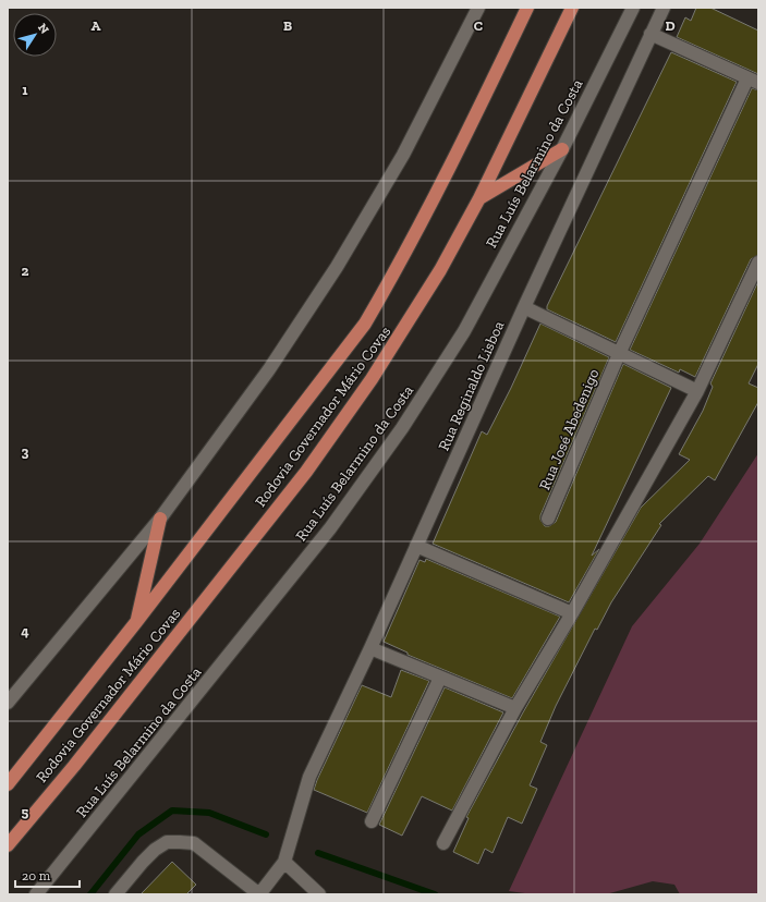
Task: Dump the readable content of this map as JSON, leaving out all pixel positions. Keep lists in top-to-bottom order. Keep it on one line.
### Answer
{"streets":{"highway":["Rodovia Governador Mário Covas"],"street":["Rua Luís Belarmino da Costa","Rua Reginaldo Lisboa","Rua José Abedenigo"]},"scale_bar":"20 m","north":"top right","grid":{"columns":["A","B","C","D"],"rows":["1","2","3","4","5"]}}
